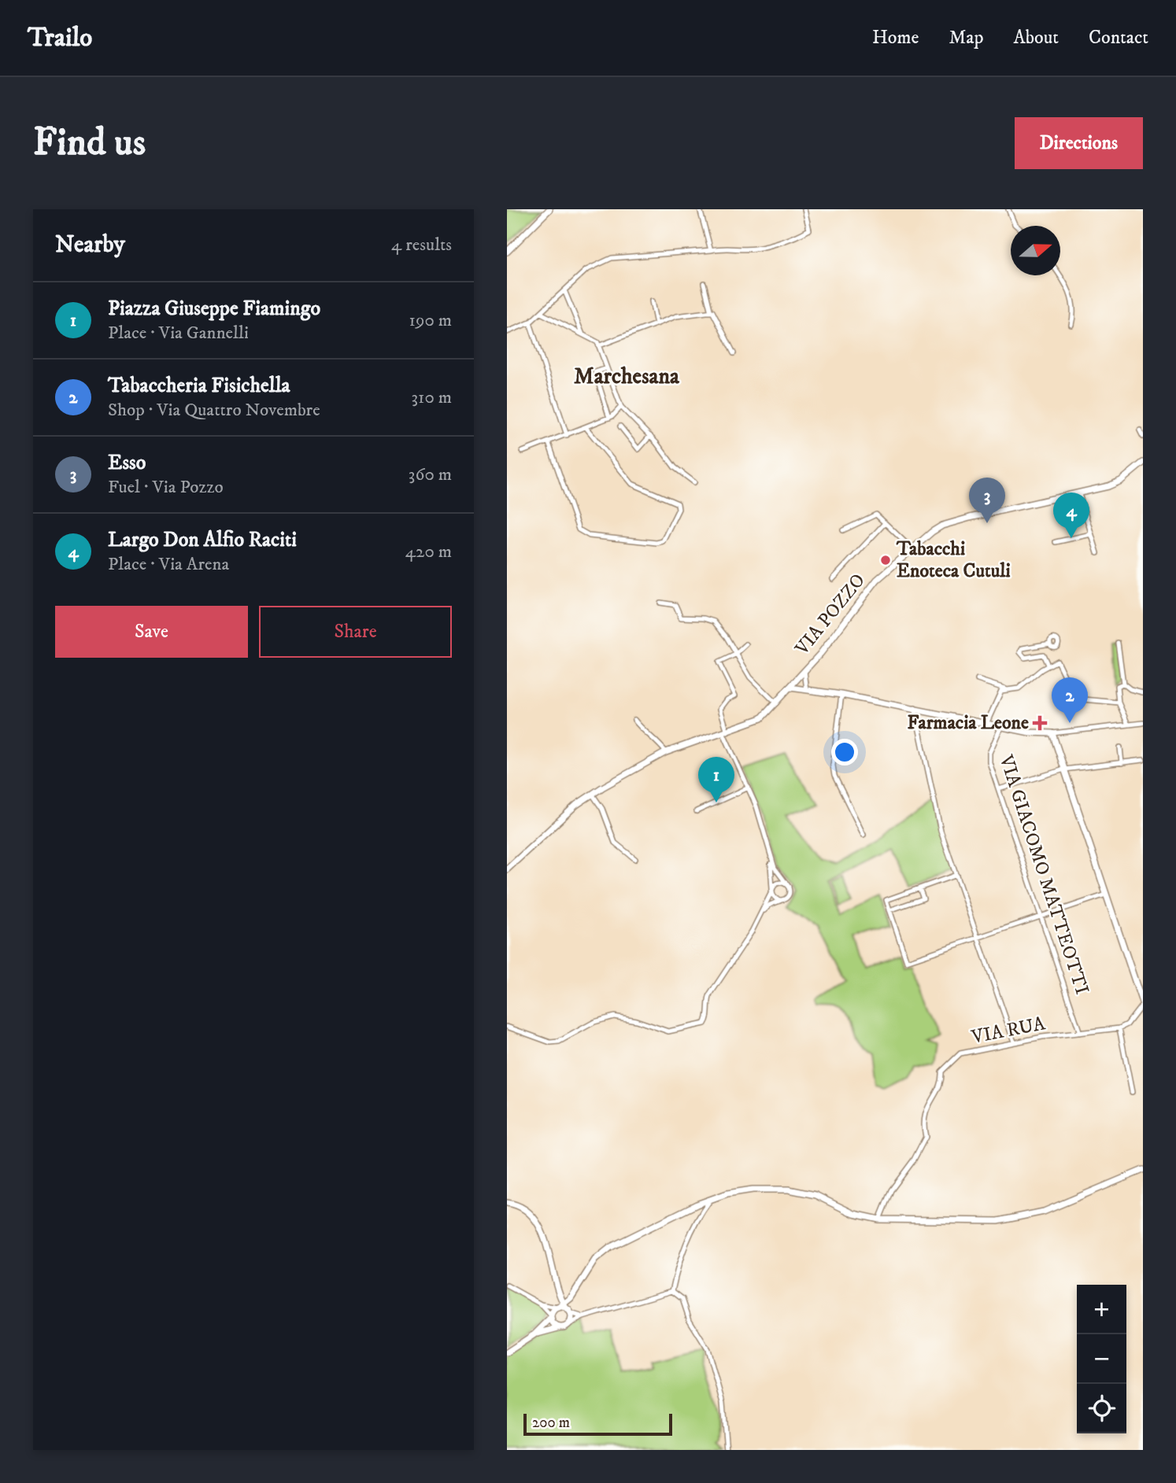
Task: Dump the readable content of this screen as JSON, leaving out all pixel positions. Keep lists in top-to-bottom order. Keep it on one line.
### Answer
{"streets":{"street":["VIA POZZO","VIA GIACOMO MATTEOTTI","VIA RUA"]},"crossings":[["VIA GIACOMO MATTEOTTI","VIA RUA"]],"districts":["Marchesana"],"places":{"other":["Tabacchi Enoteca Cutuli"],"health":["Farmacia Leone"]},"scale_bar":"200 m","north":"right","page":{"header":"Trailo","nav":["Home","Map","About","Contact"],"buttons":["Directions",["Save","Share"]],"title":"Find us","heading":["Nearby","4 results"],"list":[{"mark":"1","name":"Piazza Giuseppe Fiamingo","note":"Place · Via Gannelli","value":"190 m"},{"mark":"2","name":"Tabaccheria Fisichella","note":"Shop · Via Quattro Novembre","value":"310 m"},{"mark":"3","name":"Esso","note":"Fuel · Via Pozzo","value":"360 m"},{"mark":"4","name":"Largo Don Alfio Raciti","note":"Place · Via Arena","value":"420 m"}],"pins":["3","4","2","1"],"map_buttons":["+","−"],"scale":"200 m"}}
